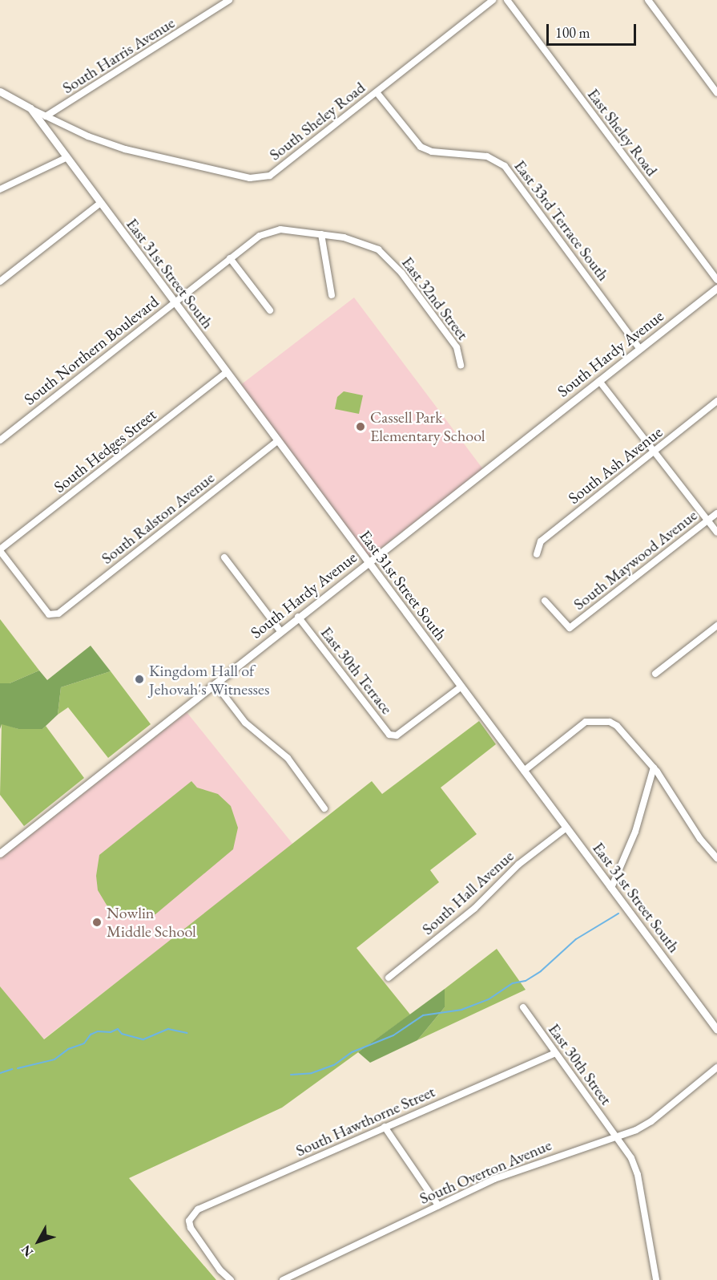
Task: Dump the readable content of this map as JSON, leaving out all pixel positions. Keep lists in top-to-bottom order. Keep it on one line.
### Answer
{"streets":{"street":["South Harris Avenue","South Sheley Road","East Sheley Road","East 33rd Terrace South","East 31st Street South","East 32nd Street","South Northern Boulevard","South Hardy Avenue","South Hedges Street","South Ash Avenue","South Ralston Avenue","South Maywood Avenue","East 30th Terrace","South Hall Avenue","East 30th Street","South Hawthorne Street","South Overton Avenue"]},"crossings":[["South Harris Avenue","South Sheley Road"],["South Sheley Road","East 33rd Terrace South"],["South Sheley Road","East 31st Street South"],["East 33rd Terrace South","South Hardy Avenue"],["East 31st Street South","South Northern Boulevard"],["East 31st Street South","South Hardy Avenue"],["East 31st Street South","South Hedges Street"],["East 31st Street South","South Ralston Avenue"],["East 31st Street South","East 30th Terrace"],["East 31st Street South","South Hall Avenue"],["East 32nd Street","South Northern Boulevard"],["South Hardy Avenue","East 30th Terrace"],["South Hedges Street","South Ralston Avenue"],["East 30th Street","South Hawthorne Street"],["East 30th Street","South Overton Avenue"]],"places":["Cassell Park Elementary School","Kingdom Hall of Jehovah's Witnesses","Nowlin Middle School"],"scale_bar":"100 m","north":"bottom left"}
